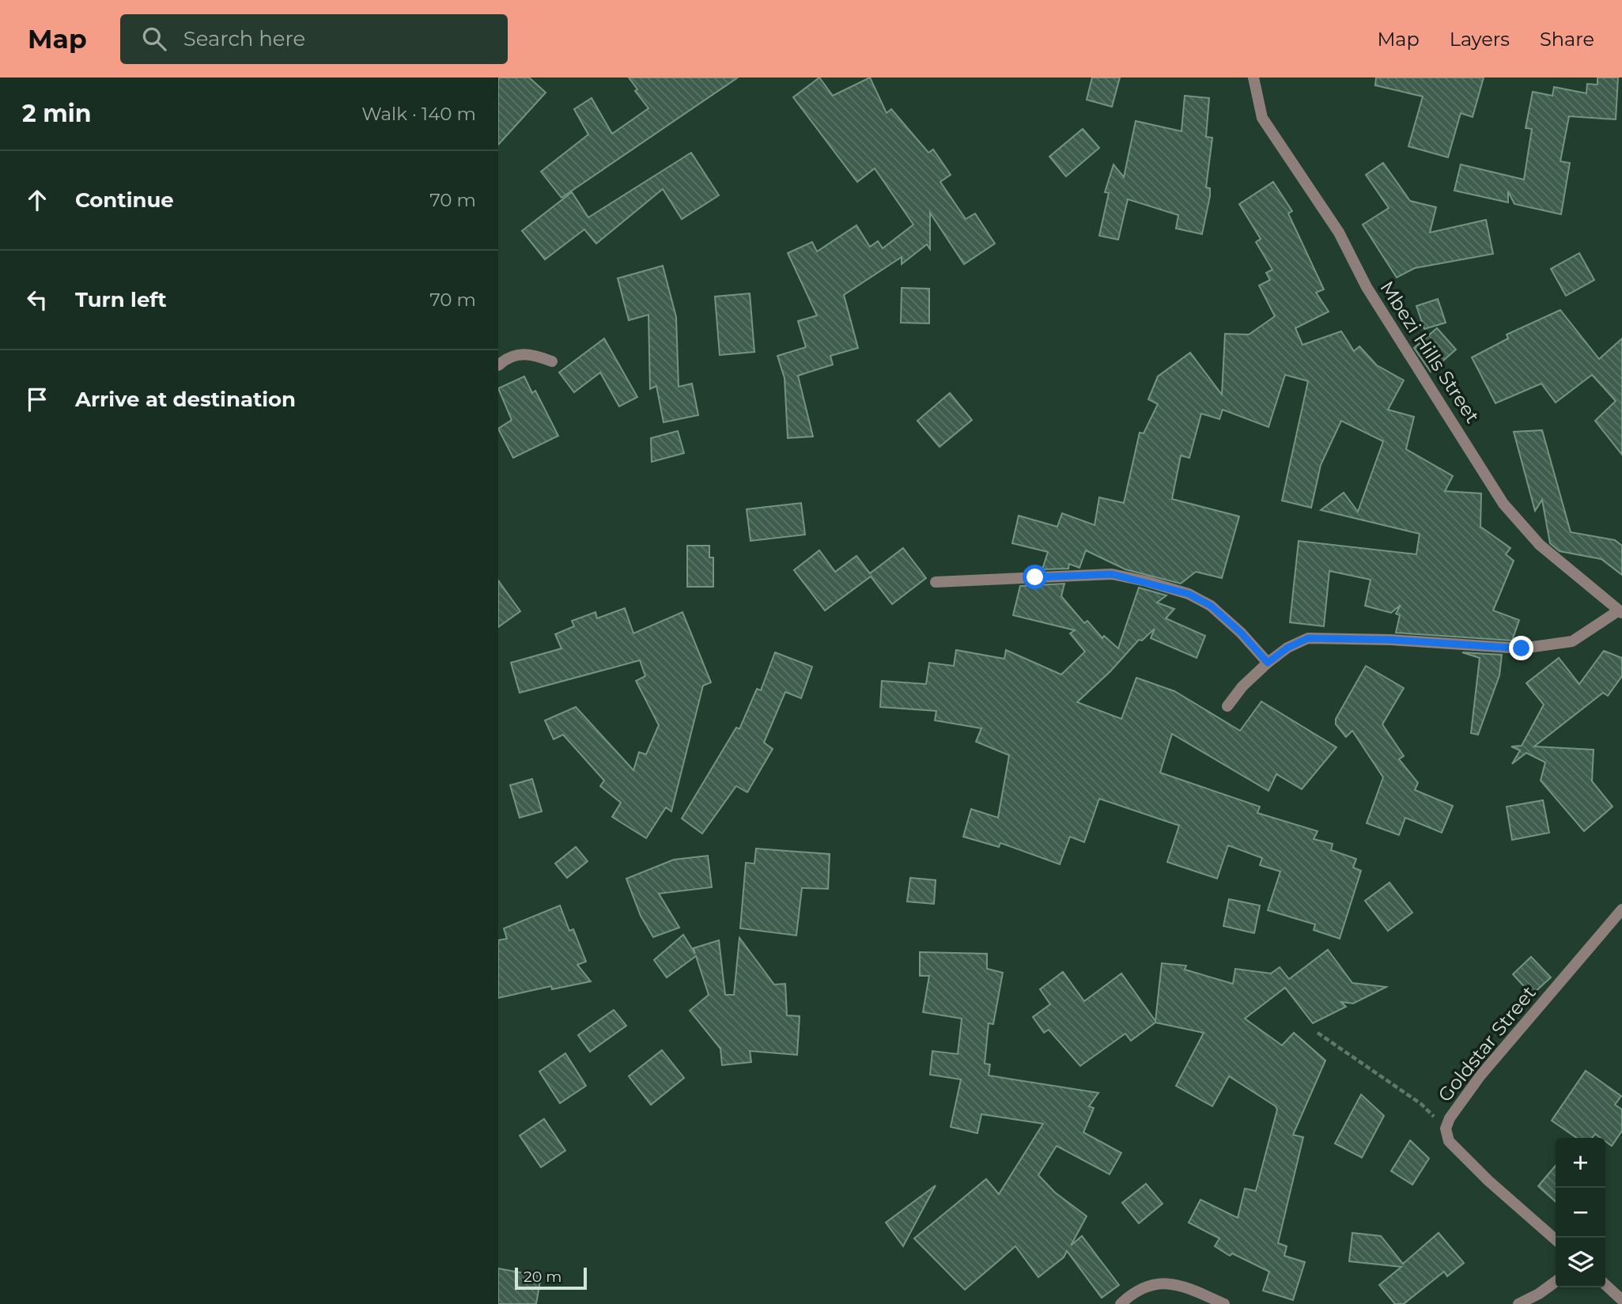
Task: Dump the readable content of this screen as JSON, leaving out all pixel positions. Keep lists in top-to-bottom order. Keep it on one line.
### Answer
{"streets":{"street":["Mbezi Hills Street","Goldstar Street"]},"scale_bar":"20 m","page":{"header":"Map","search":"Search here","nav":["Map","Layers","Share"],"heading":["2 min","Walk · 140 m"],"list":[["Continue","70 m"],["Turn left","70 m"],"Arrive at destination"],"map_buttons":["+","−"],"scale":"20 m"}}
